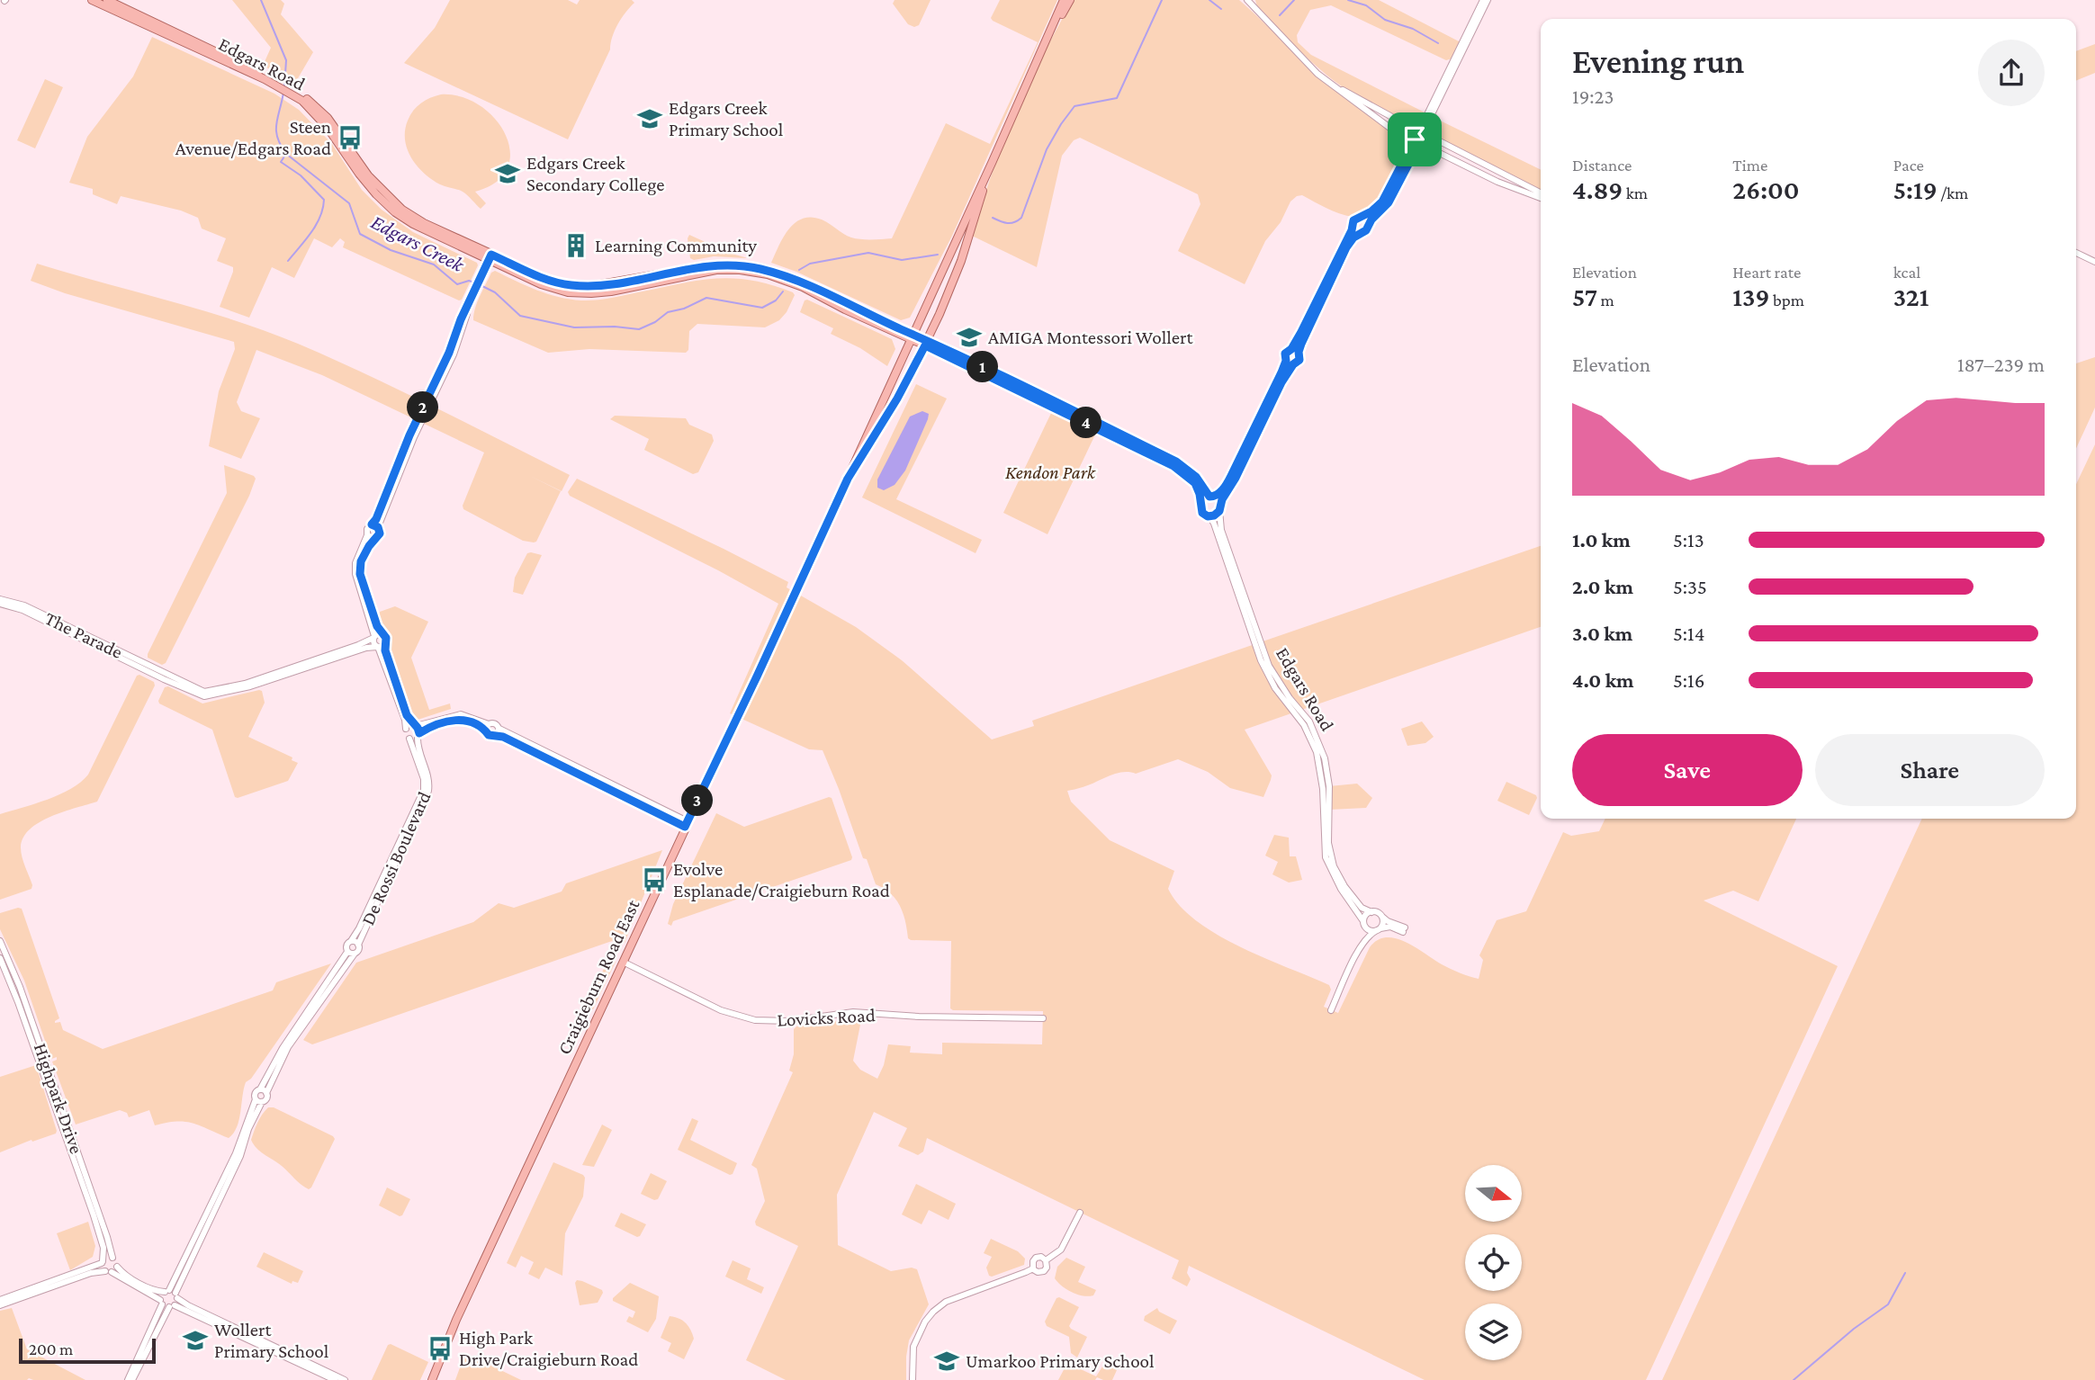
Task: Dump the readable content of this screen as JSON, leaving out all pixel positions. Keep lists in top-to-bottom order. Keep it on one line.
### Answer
{"streets":{"main road":["Edgars Road","Craigieburn Road East"],"street":["The Parade","De Rossi Boulevard","Lovicks Road","Highpark Drive"]},"crossings":[["Edgars Road","Craigieburn Road East"],["Craigieburn Road East","Lovicks Road"]],"water":["Edgars Creek"],"parks":["Kendon Park"],"places":{"school or university":["Edgars Creek Primary School","Edgars Creek Secondary College","AMIGA Montessori Wollert","Wollert Primary School","Umarkoo Primary School"],"bus stop":["Steen Avenue/Edgars Road","Evolve Esplanade/Craigieburn Road","High Park Drive/Craigieburn Road"],"building":["Learning Community"]},"scale_bar":"200 m","north":"right","page":{"heading":["Evening run","19:23"],"stats":[["Distance","4.89 km"],["Time","26:00"],["Pace","5:19 /km"],["Elevation","57 m"],["Heart rate","139 bpm"],["kcal","321"]],"chart":["Elevation","187–239 m"],"pins":["1","2","4","3"],"list":[{"name":"1.0 km","note":"5:13"},{"name":"2.0 km","note":"5:35"},{"name":"3.0 km","note":"5:14"},{"name":"4.0 km","note":"5:16"}],"buttons":["Save","Share"],"scale":"200 m"}}
